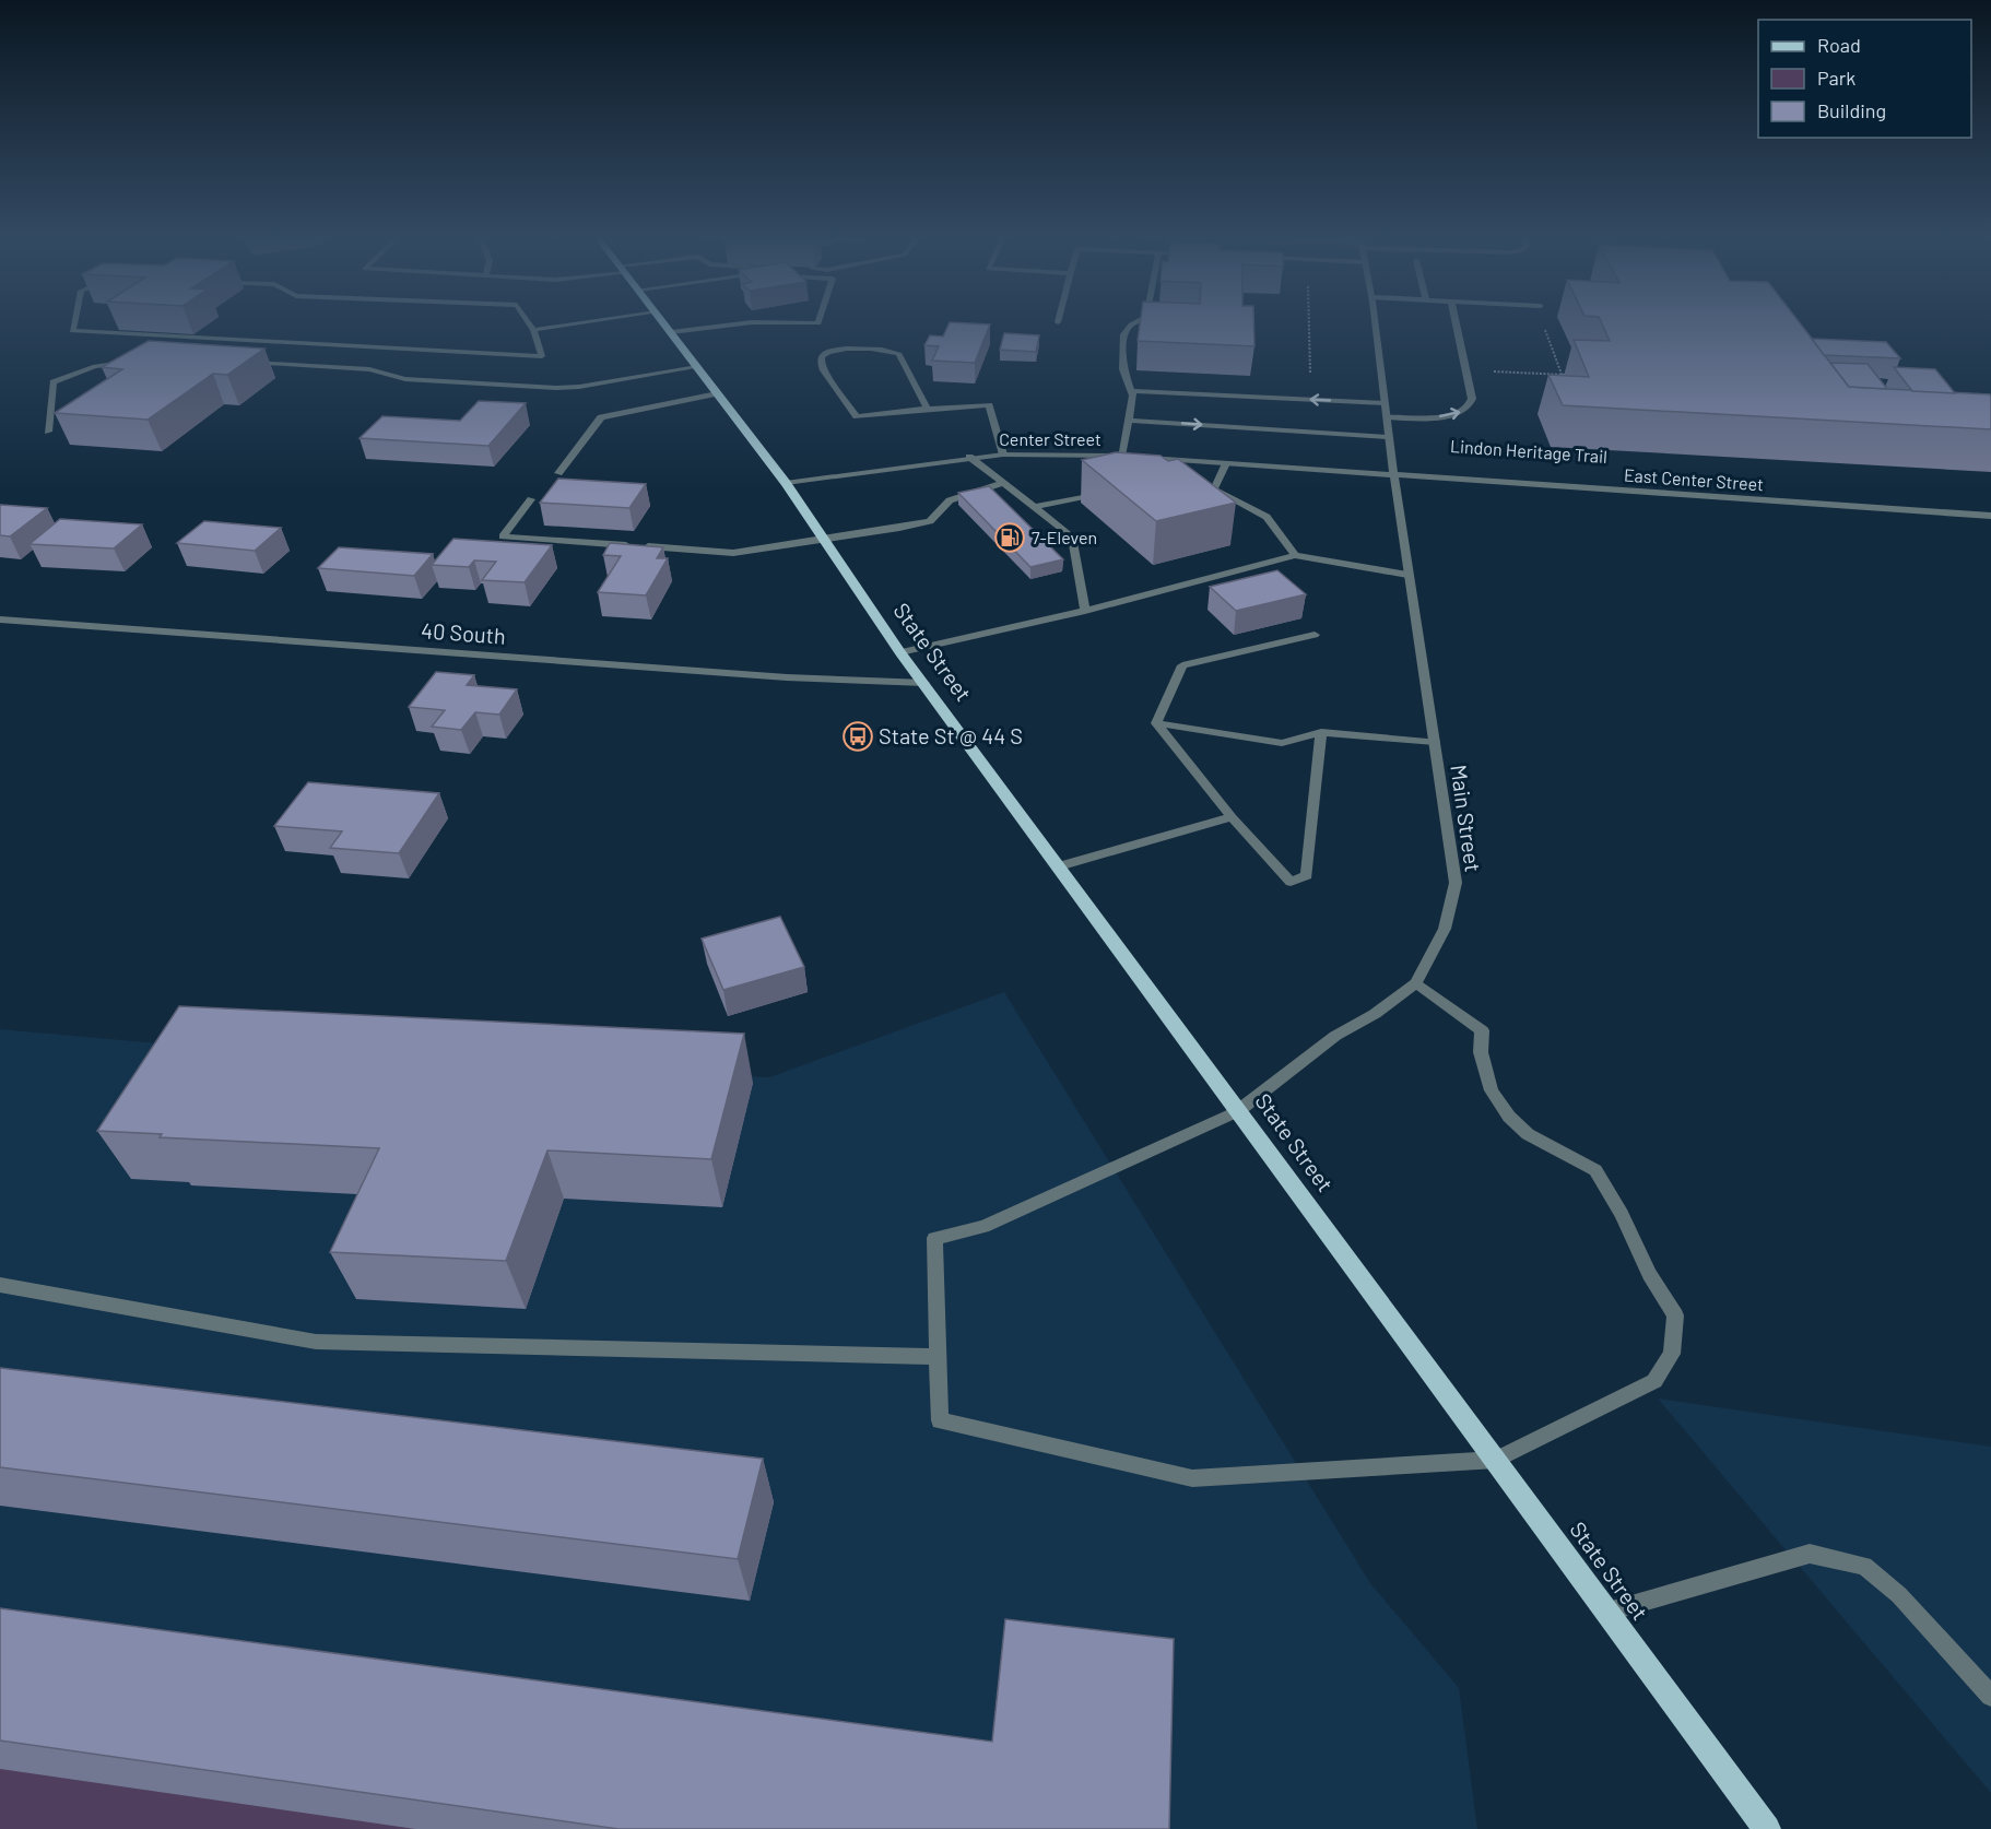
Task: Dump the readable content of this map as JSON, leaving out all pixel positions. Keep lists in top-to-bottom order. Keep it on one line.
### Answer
{"streets":{"main road":["State Street"],"street":["Center Street","East Center Street","40 South","Main Street"]},"crossings":[["Center Street","East Center Street"],["Center Street","State Street"],["Center Street","Main Street"],["East Center Street","Main Street"],["40 South","State Street"],["State Street","Main Street"]],"places":{"fuel station":["7-Eleven"],"bus stop":["State St @ 44 S"]},"legend":["Road","Park","Building"]}
